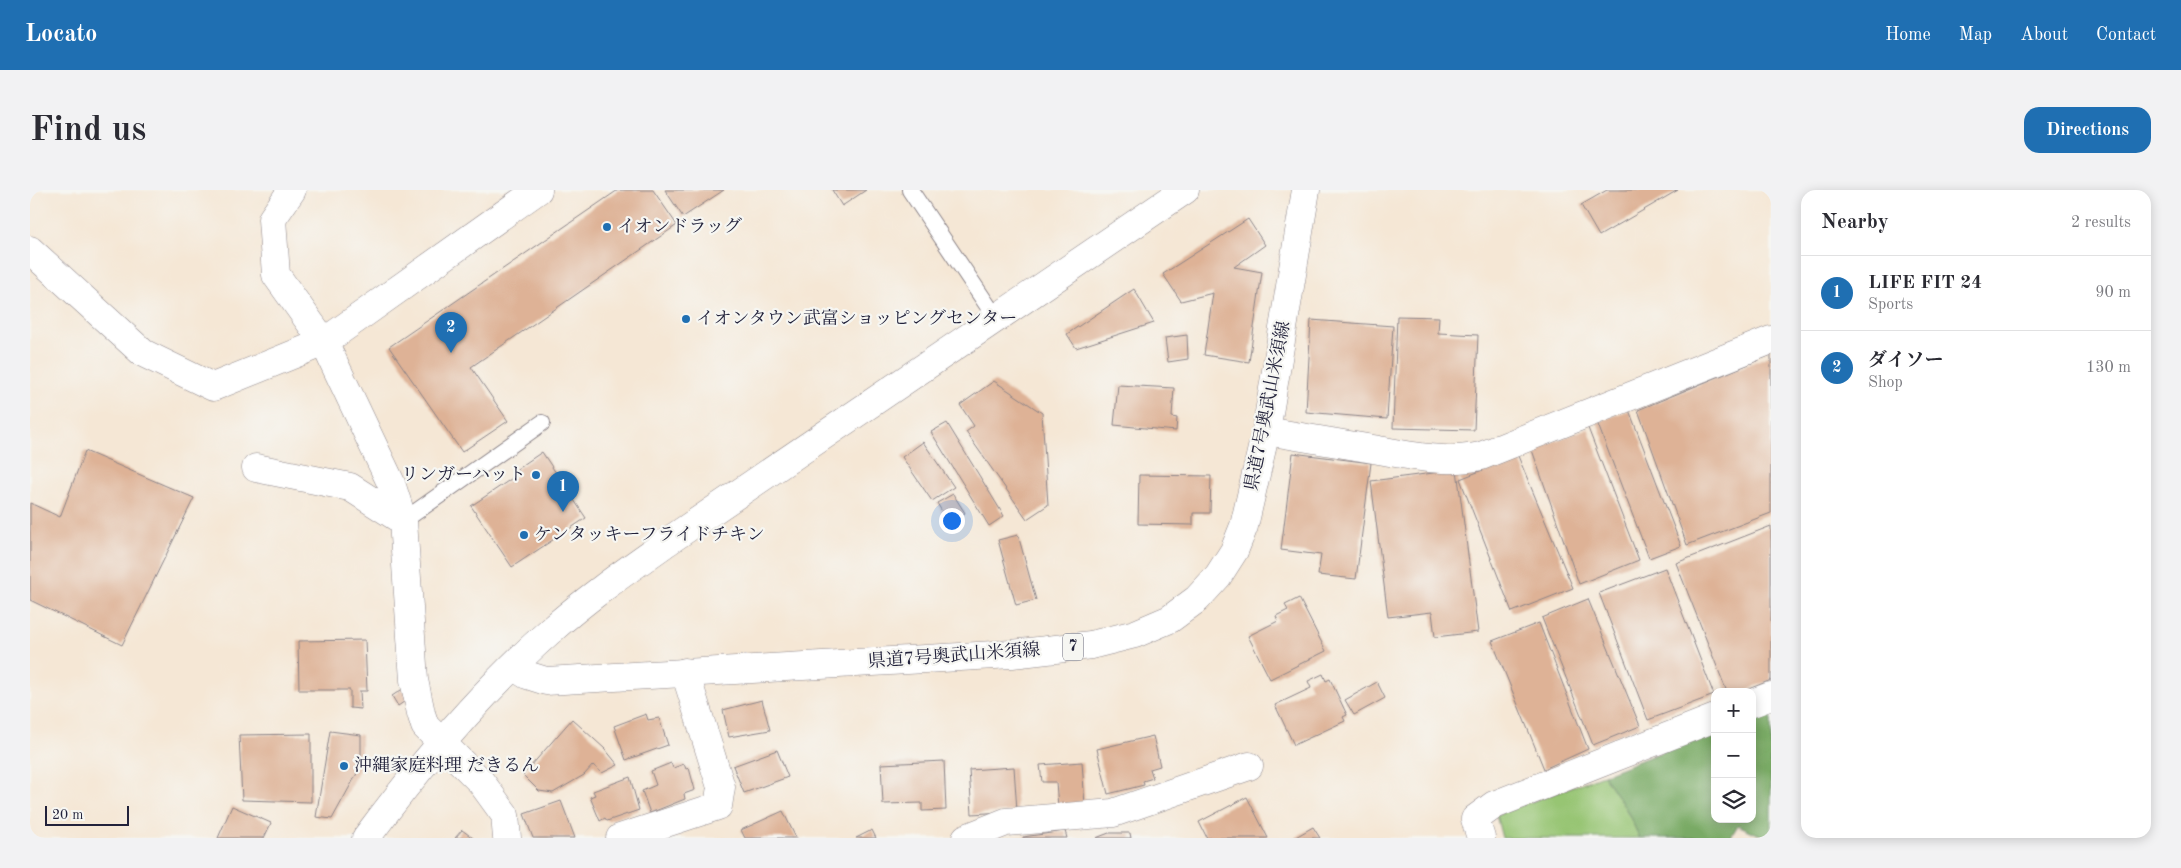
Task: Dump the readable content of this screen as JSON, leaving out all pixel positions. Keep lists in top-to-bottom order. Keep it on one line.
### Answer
{"streets":{"street":["県道7号奥武山米須線","7"]},"places":["イオンドラッグ","イオンタウン武富ショッピングセンター","リンガーハット","ケンタッキーフライドチキン","沖縄家庭料理 だきるん"],"scale_bar":"20 m","page":{"header":"Locato","nav":["Home","Map","About","Contact"],"buttons":"Directions","title":"Find us","heading":["Nearby","2 results"],"list":[{"mark":"1","name":"LIFE FIT 24","note":"Sports","value":"90 m"},{"mark":"2","name":"ダイソー","note":"Shop","value":"130 m"}],"pins":["2","1"],"map_buttons":["+","−"],"scale":"20 m"}}
